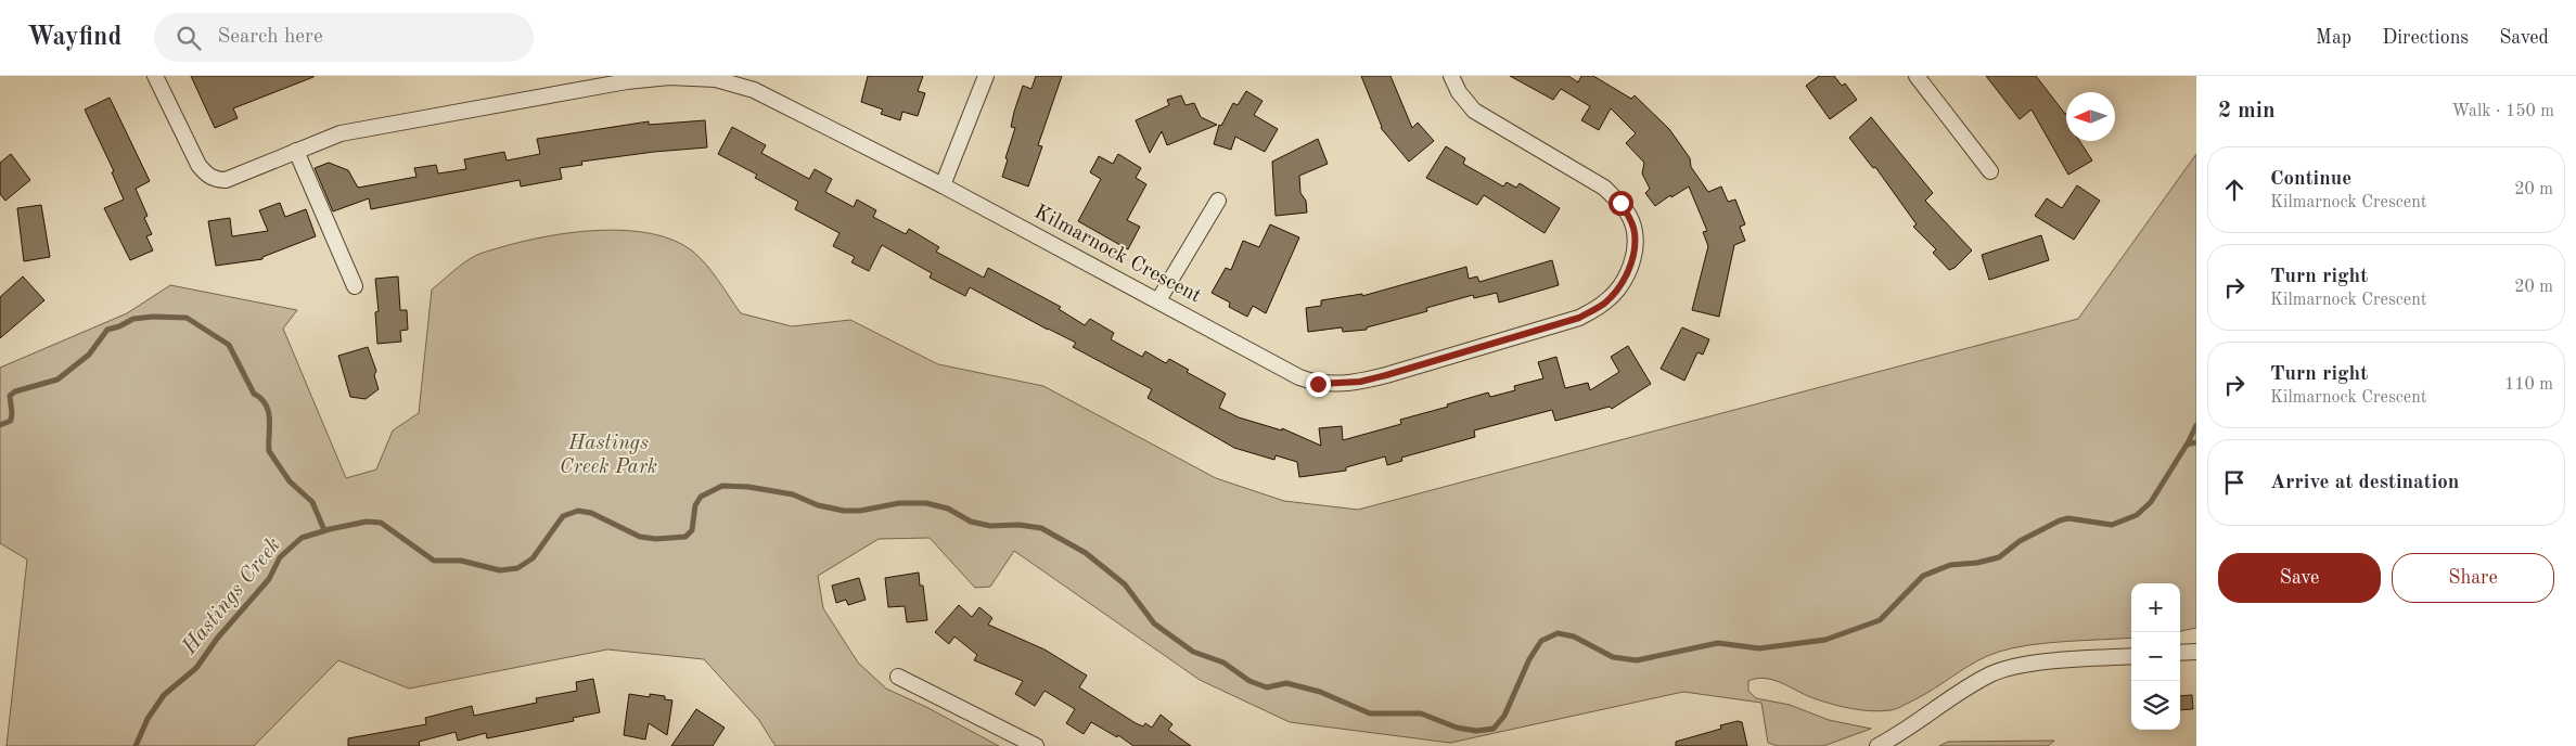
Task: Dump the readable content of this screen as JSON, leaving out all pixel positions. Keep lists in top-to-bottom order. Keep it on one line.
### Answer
{"streets":{"street":["Kilmarnock Crescent"]},"water":["Hastings Creek"],"parks":["Hastings Creek Park"],"north":"left","page":{"header":"Wayfind","search":"Search here","nav":["Map","Directions","Saved"],"heading":["2 min","Walk · 150 m"],"list":[["Continue","Kilmarnock Crescent","20 m"],["Turn right","Kilmarnock Crescent","20 m"],["Turn right","Kilmarnock Crescent","110 m"],"Arrive at destination"],"buttons":["Save","Share"],"map_buttons":["+","−"]}}
